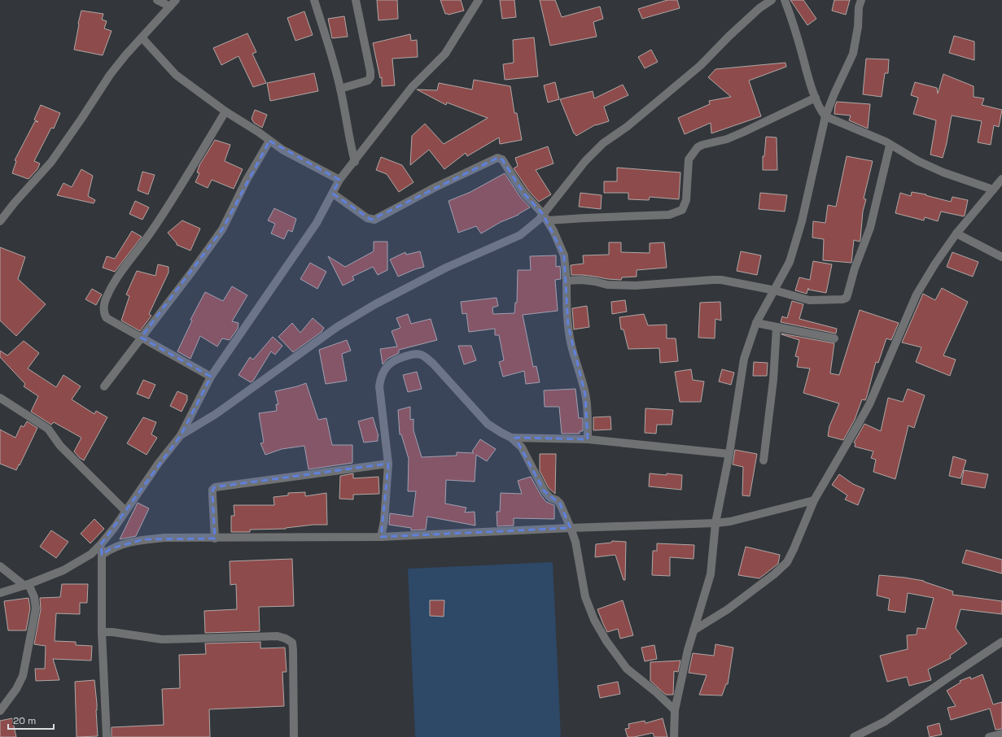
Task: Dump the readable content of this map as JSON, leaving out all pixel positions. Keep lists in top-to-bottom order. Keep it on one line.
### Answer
{"scale_bar":"20 m"}
